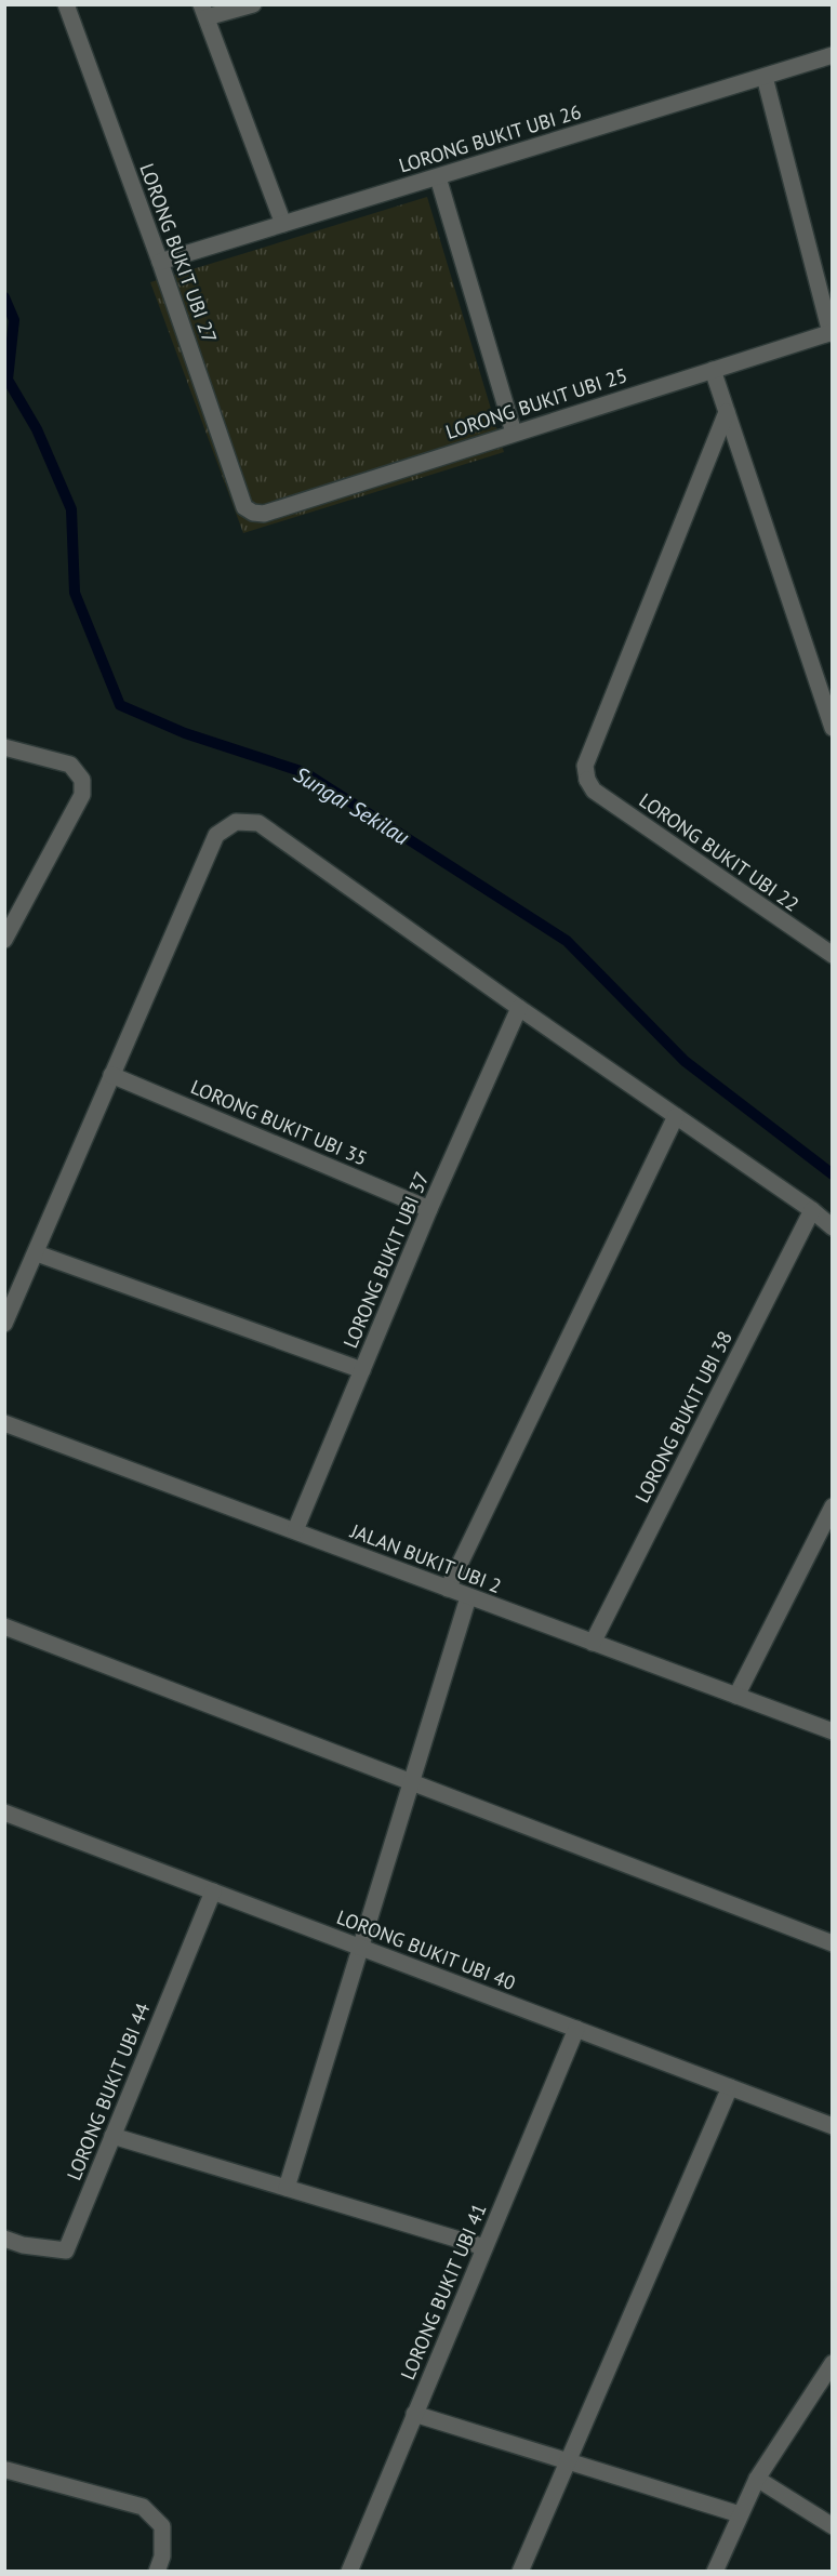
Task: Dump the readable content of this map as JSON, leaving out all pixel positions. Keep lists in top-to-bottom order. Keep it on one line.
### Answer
{"streets":{"street":["LORONG BUKIT UBI 26","LORONG BUKIT UBI 27","LORONG BUKIT UBI 25","LORONG BUKIT UBI 22","LORONG BUKIT UBI 35","LORONG BUKIT UBI 37","LORONG BUKIT UBI 38","JALAN BUKIT UBI 2","LORONG BUKIT UBI 40","LORONG BUKIT UBI 44","LORONG BUKIT UBI 41"]},"crossings":[["LORONG BUKIT UBI 26","LORONG BUKIT UBI 27"],["LORONG BUKIT UBI 27","LORONG BUKIT UBI 25"],["LORONG BUKIT UBI 35","LORONG BUKIT UBI 37"],["LORONG BUKIT UBI 37","JALAN BUKIT UBI 2"],["LORONG BUKIT UBI 38","JALAN BUKIT UBI 2"],["LORONG BUKIT UBI 40","LORONG BUKIT UBI 44"],["LORONG BUKIT UBI 40","LORONG BUKIT UBI 41"]],"water":["Sungai Sekilau"]}
